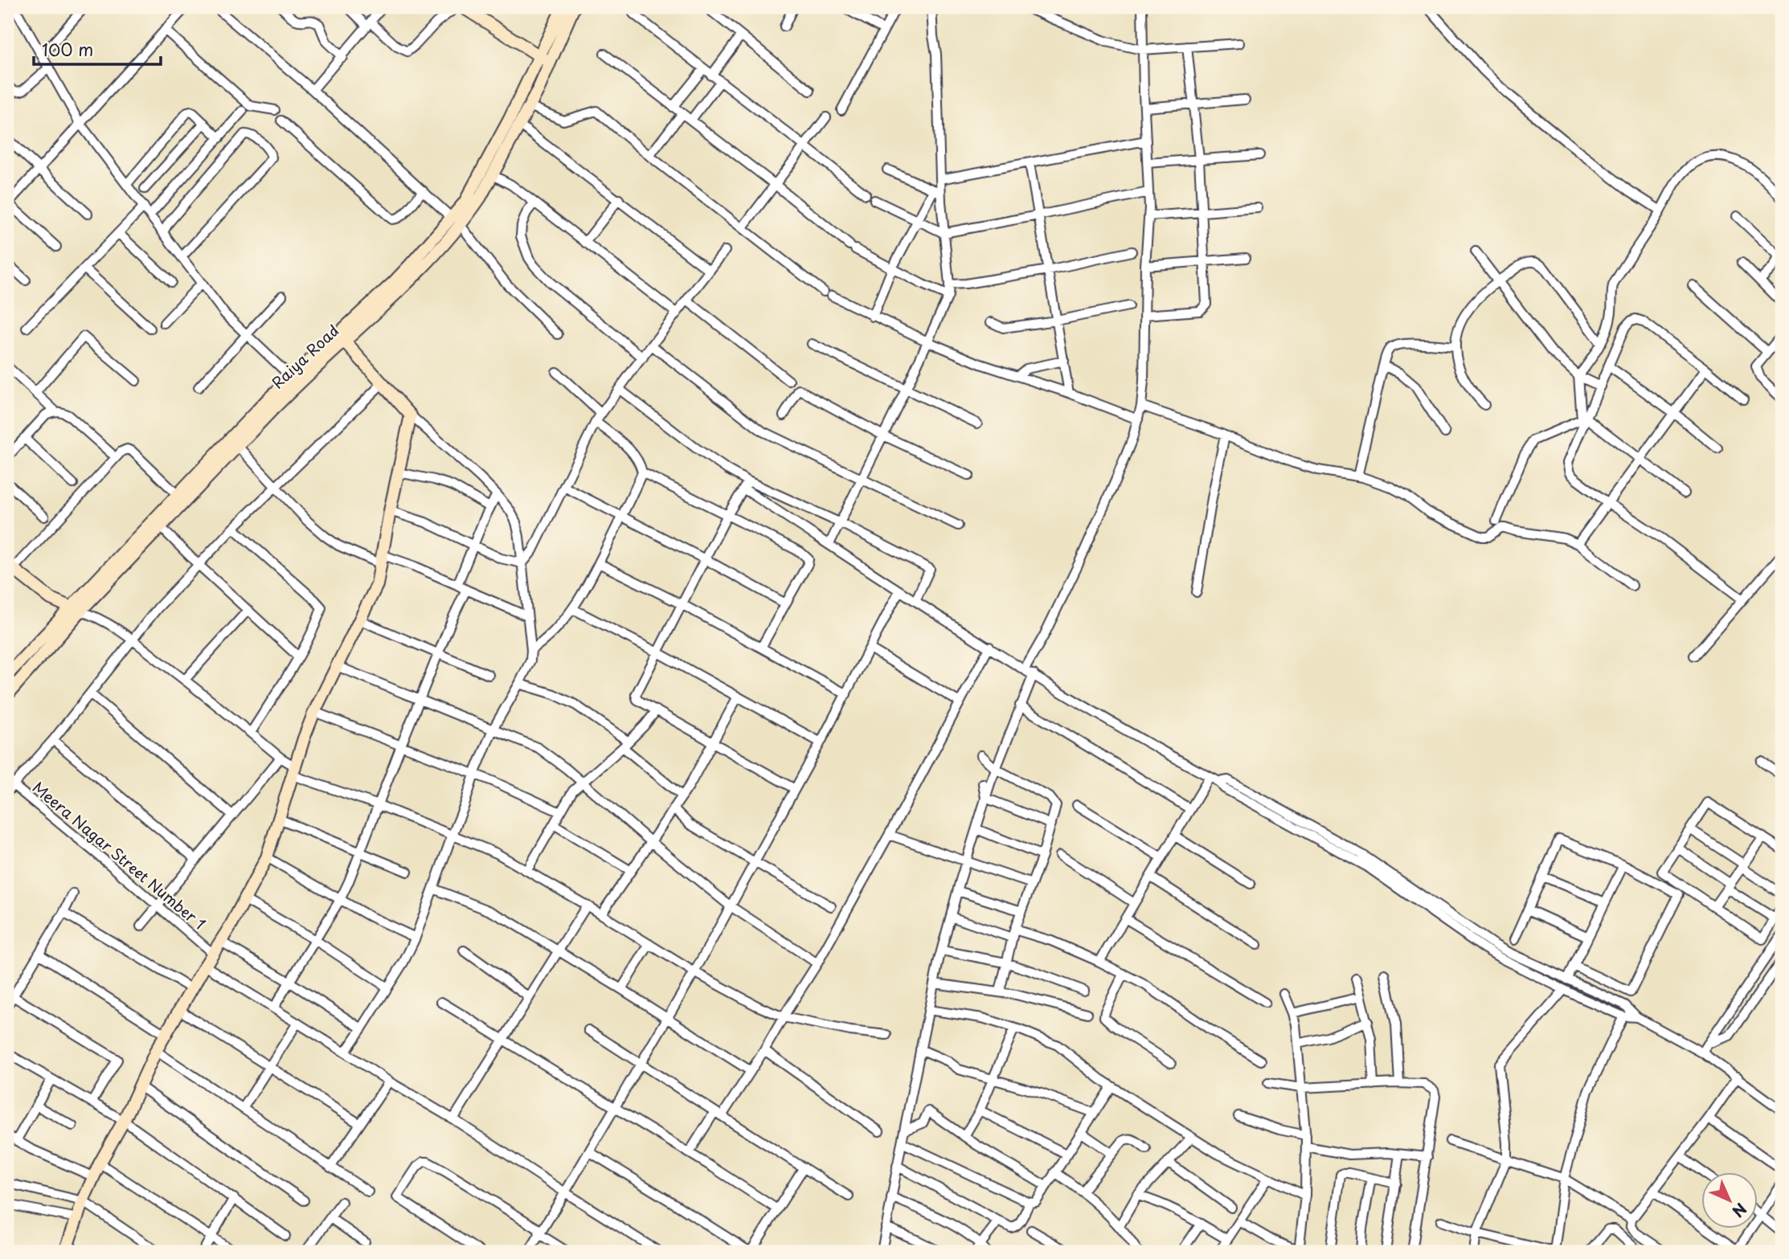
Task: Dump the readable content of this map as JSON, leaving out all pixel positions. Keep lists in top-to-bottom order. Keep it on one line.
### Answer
{"streets":{"street":["Raiya Road","Meera Nagar Street Number 1"]},"scale_bar":"100 m","north":"bottom right"}
